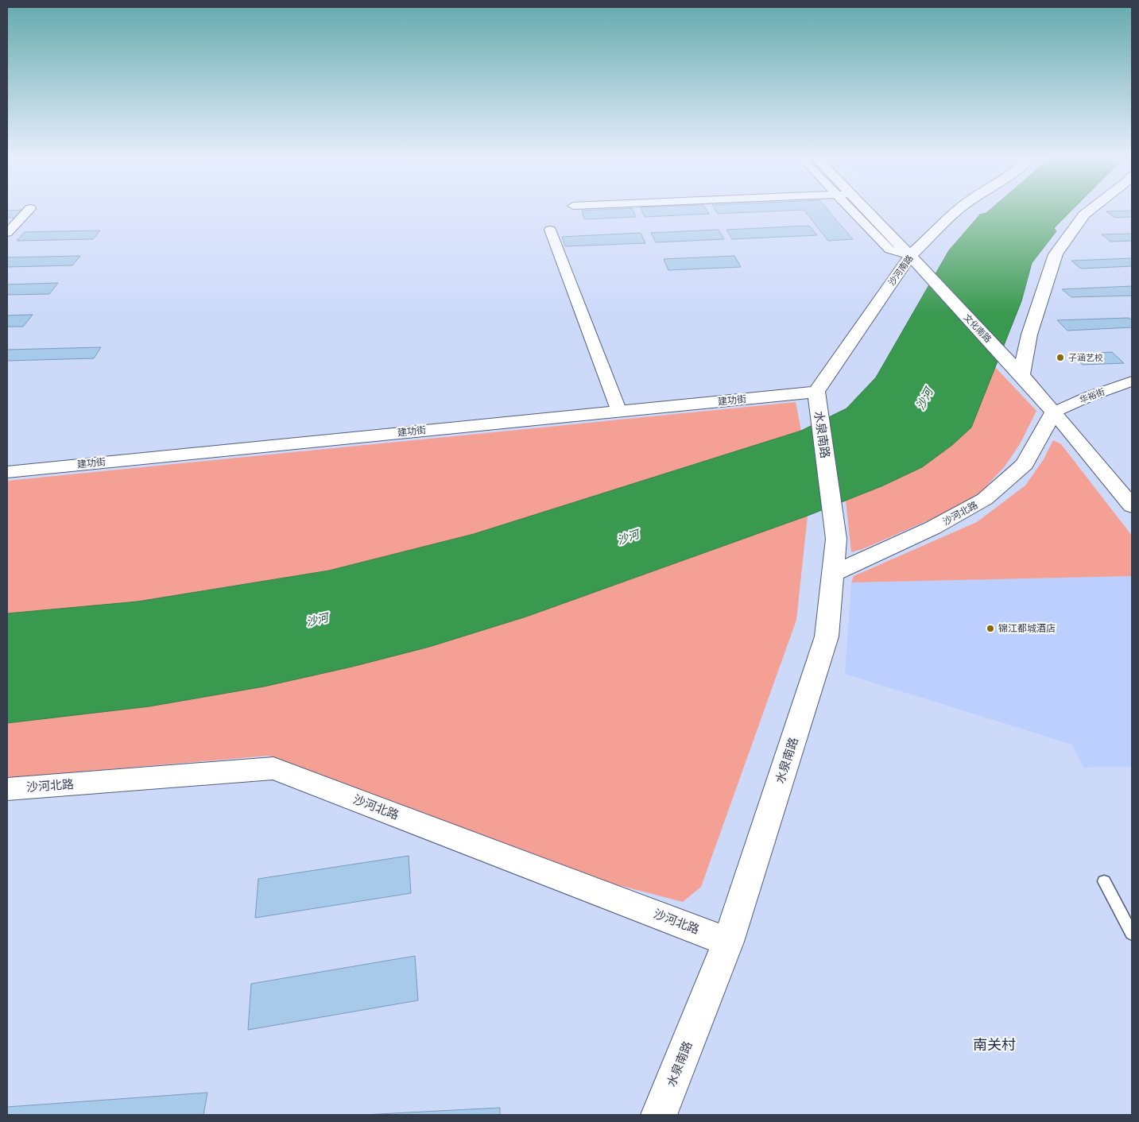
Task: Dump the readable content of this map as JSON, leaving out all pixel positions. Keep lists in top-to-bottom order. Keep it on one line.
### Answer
{"streets":{"street":["沙河南路","文化南路","华裕街","建功街","水泉南路","沙河北路"]},"crossings":[["沙河南路","文化南路"],["沙河南路","建功街"],["沙河南路","水泉南路"],["文化南路","华裕街"],["文化南路","沙河北路"],["华裕街","沙河北路"],["建功街","水泉南路"],["水泉南路","沙河北路"]],"districts":["南关村"],"water":["沙河"],"places":["子涵艺校","锦江都城酒店"]}
